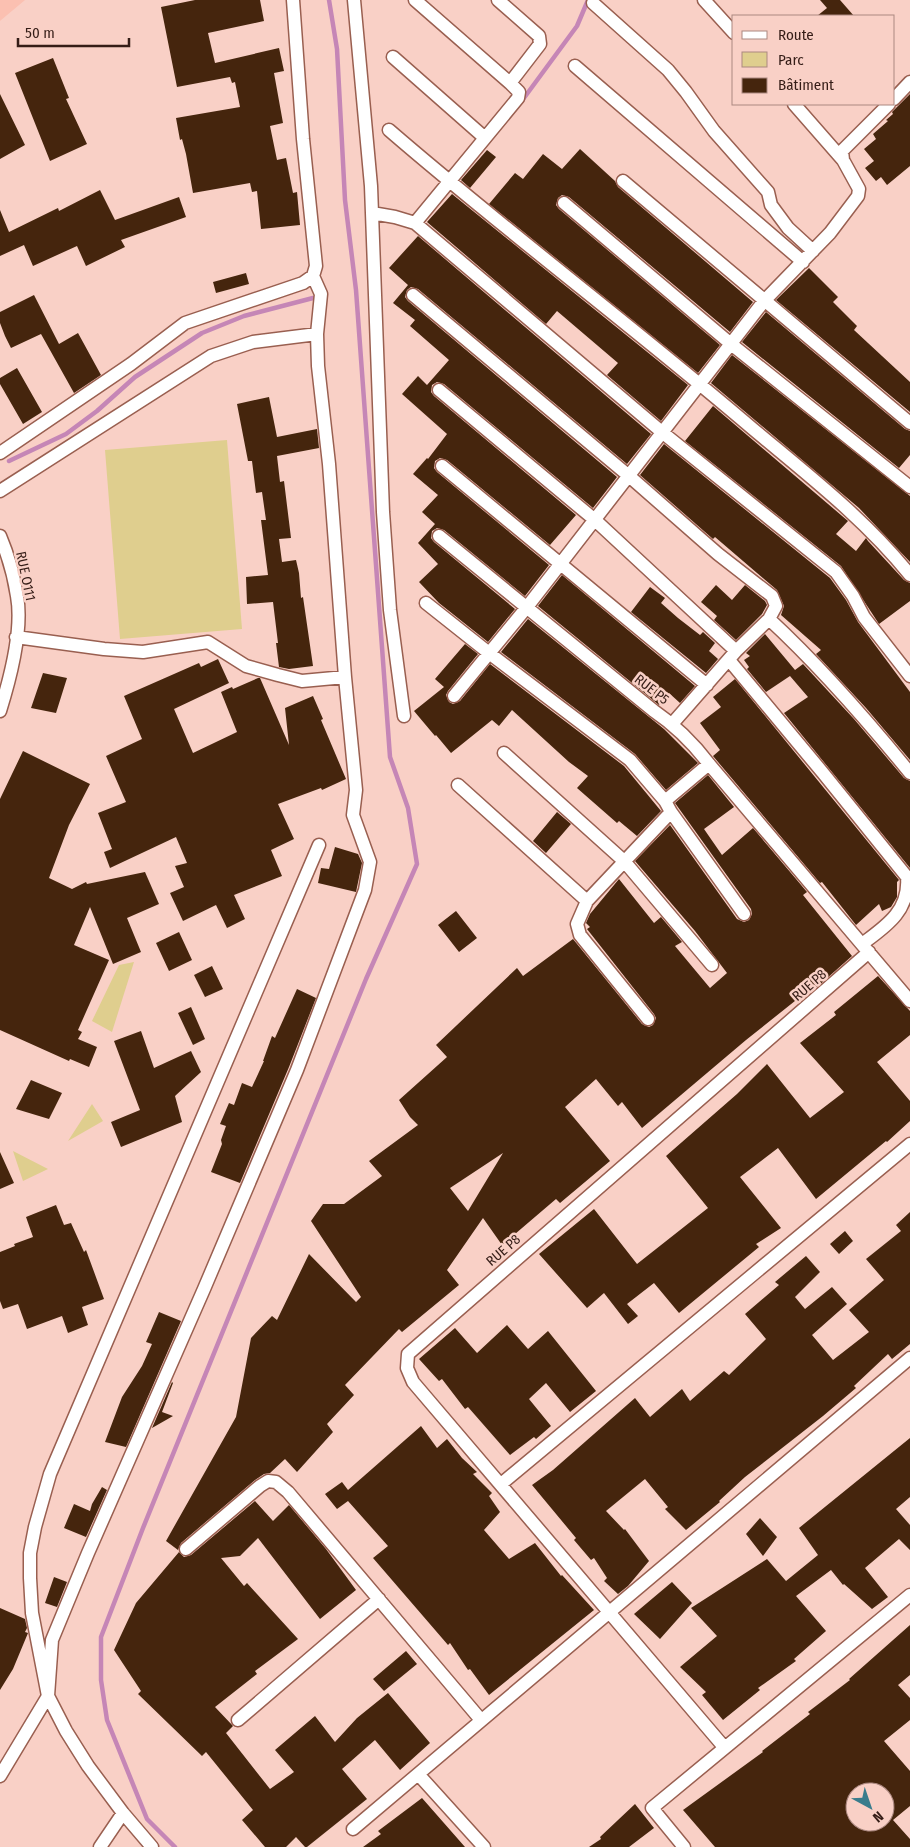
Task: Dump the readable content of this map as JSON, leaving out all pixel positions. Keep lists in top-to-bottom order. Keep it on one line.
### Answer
{"streets":{"street":["RUE O111","RUE P5","RUE P8"]},"crossings":[["RUE P5","RUE P8"]],"legend":["Route","Parc","Bâtiment"],"scale_bar":"50 m","north":"bottom right"}
